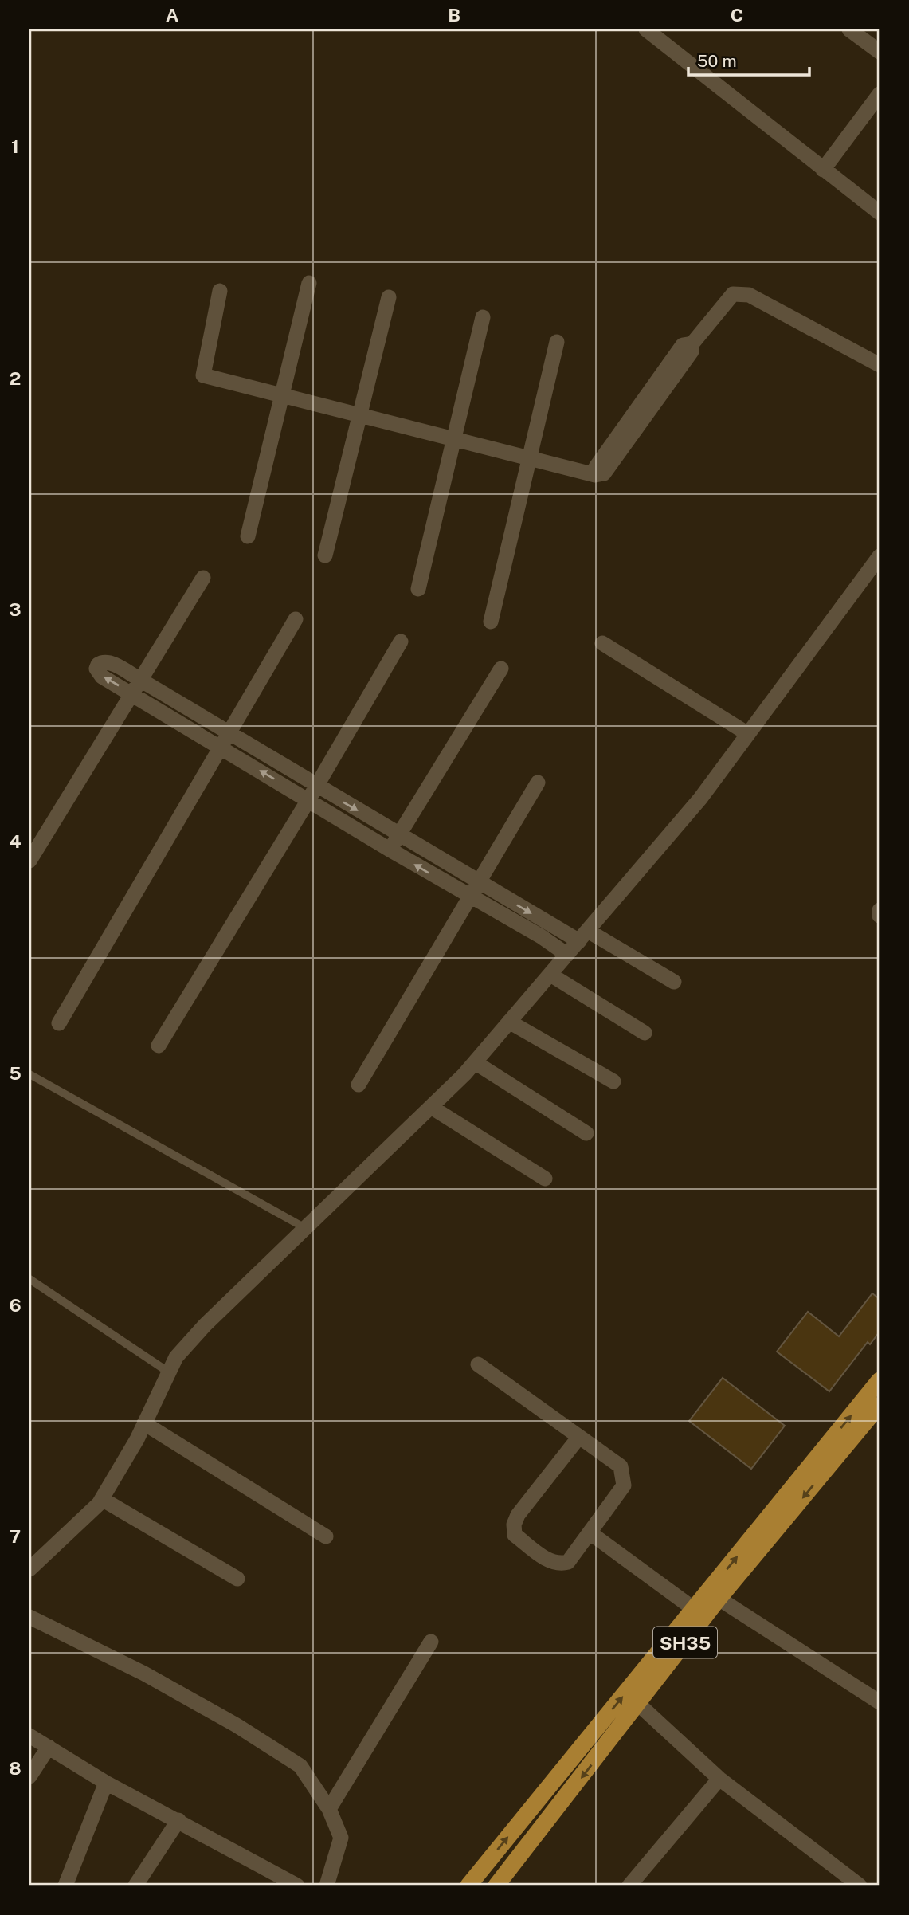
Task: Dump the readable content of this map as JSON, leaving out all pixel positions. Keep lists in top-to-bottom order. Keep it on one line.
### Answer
{"streets":{"main road":["SH35"]},"scale_bar":"50 m","grid":{"columns":["A","B","C"],"rows":["1","2","3","4","5","6","7","8"]}}
